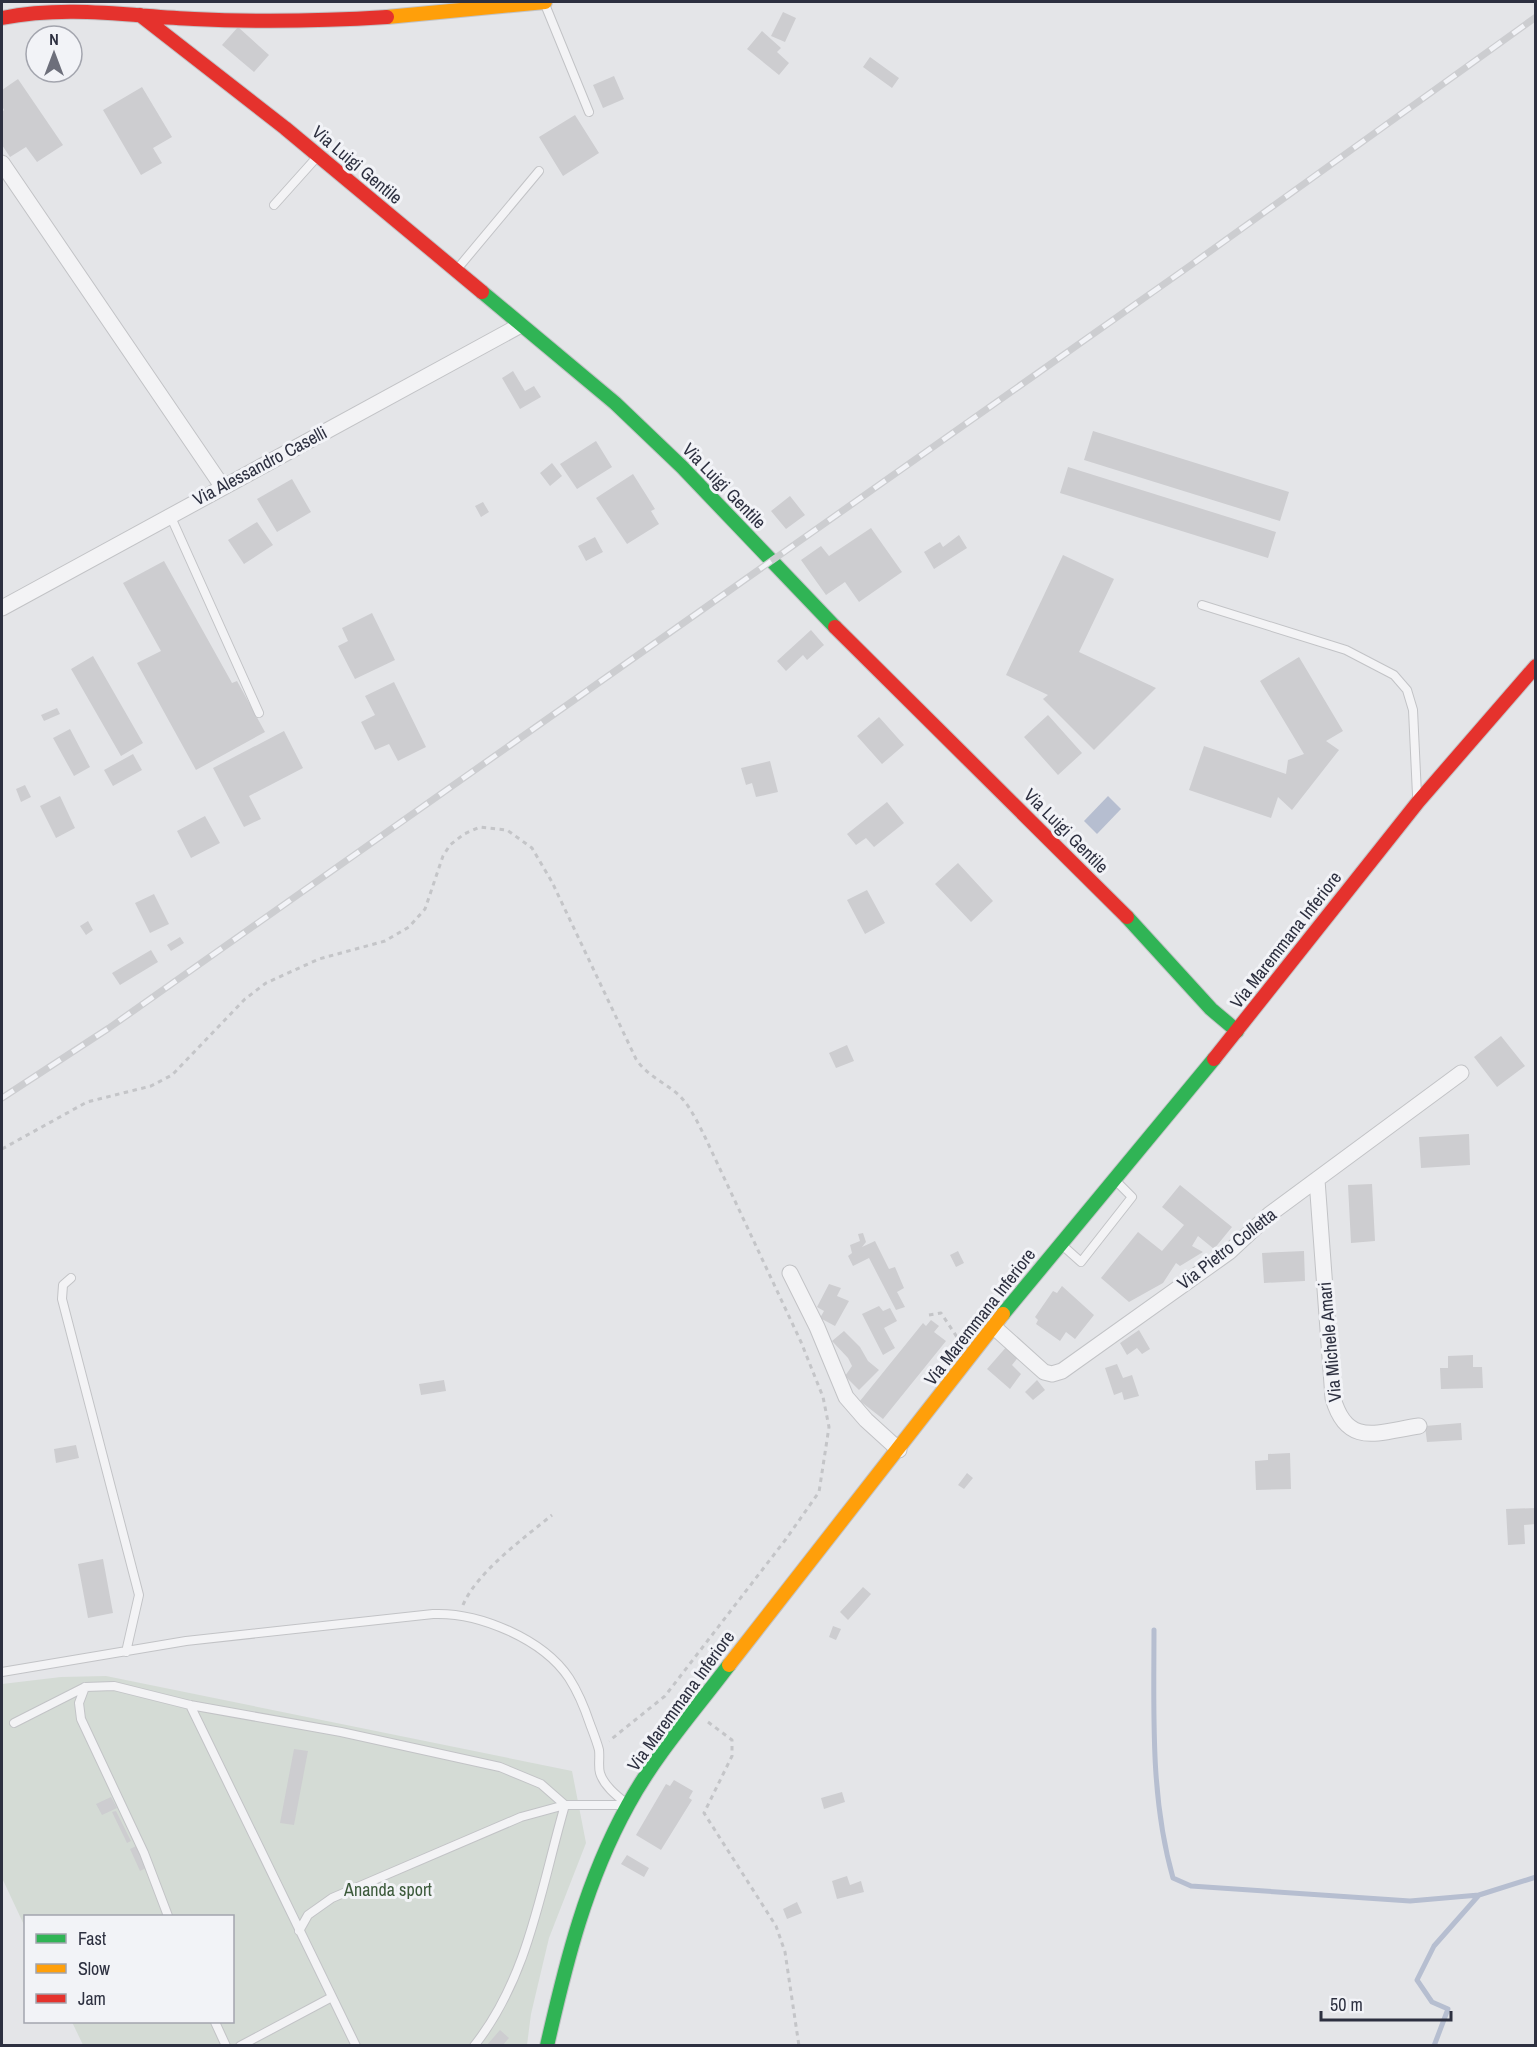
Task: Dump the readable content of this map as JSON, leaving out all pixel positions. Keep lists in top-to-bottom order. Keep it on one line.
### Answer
{"streets":{"main road":["Via Luigi Gentile","Via Maremmana Inferiore"],"street":["Via Alessandro Caselli","Via Pietro Colletta","Via Michele Amari"]},"crossings":[["Via Luigi Gentile","Via Alessandro Caselli"],["Via Luigi Gentile","Via Maremmana Inferiore"],["Via Maremmana Inferiore","Via Pietro Colletta"],["Via Pietro Colletta","Via Michele Amari"]],"parks":["Ananda sport"],"legend":["Fast","Slow","Jam"],"scale_bar":"50 m","north":"top"}
